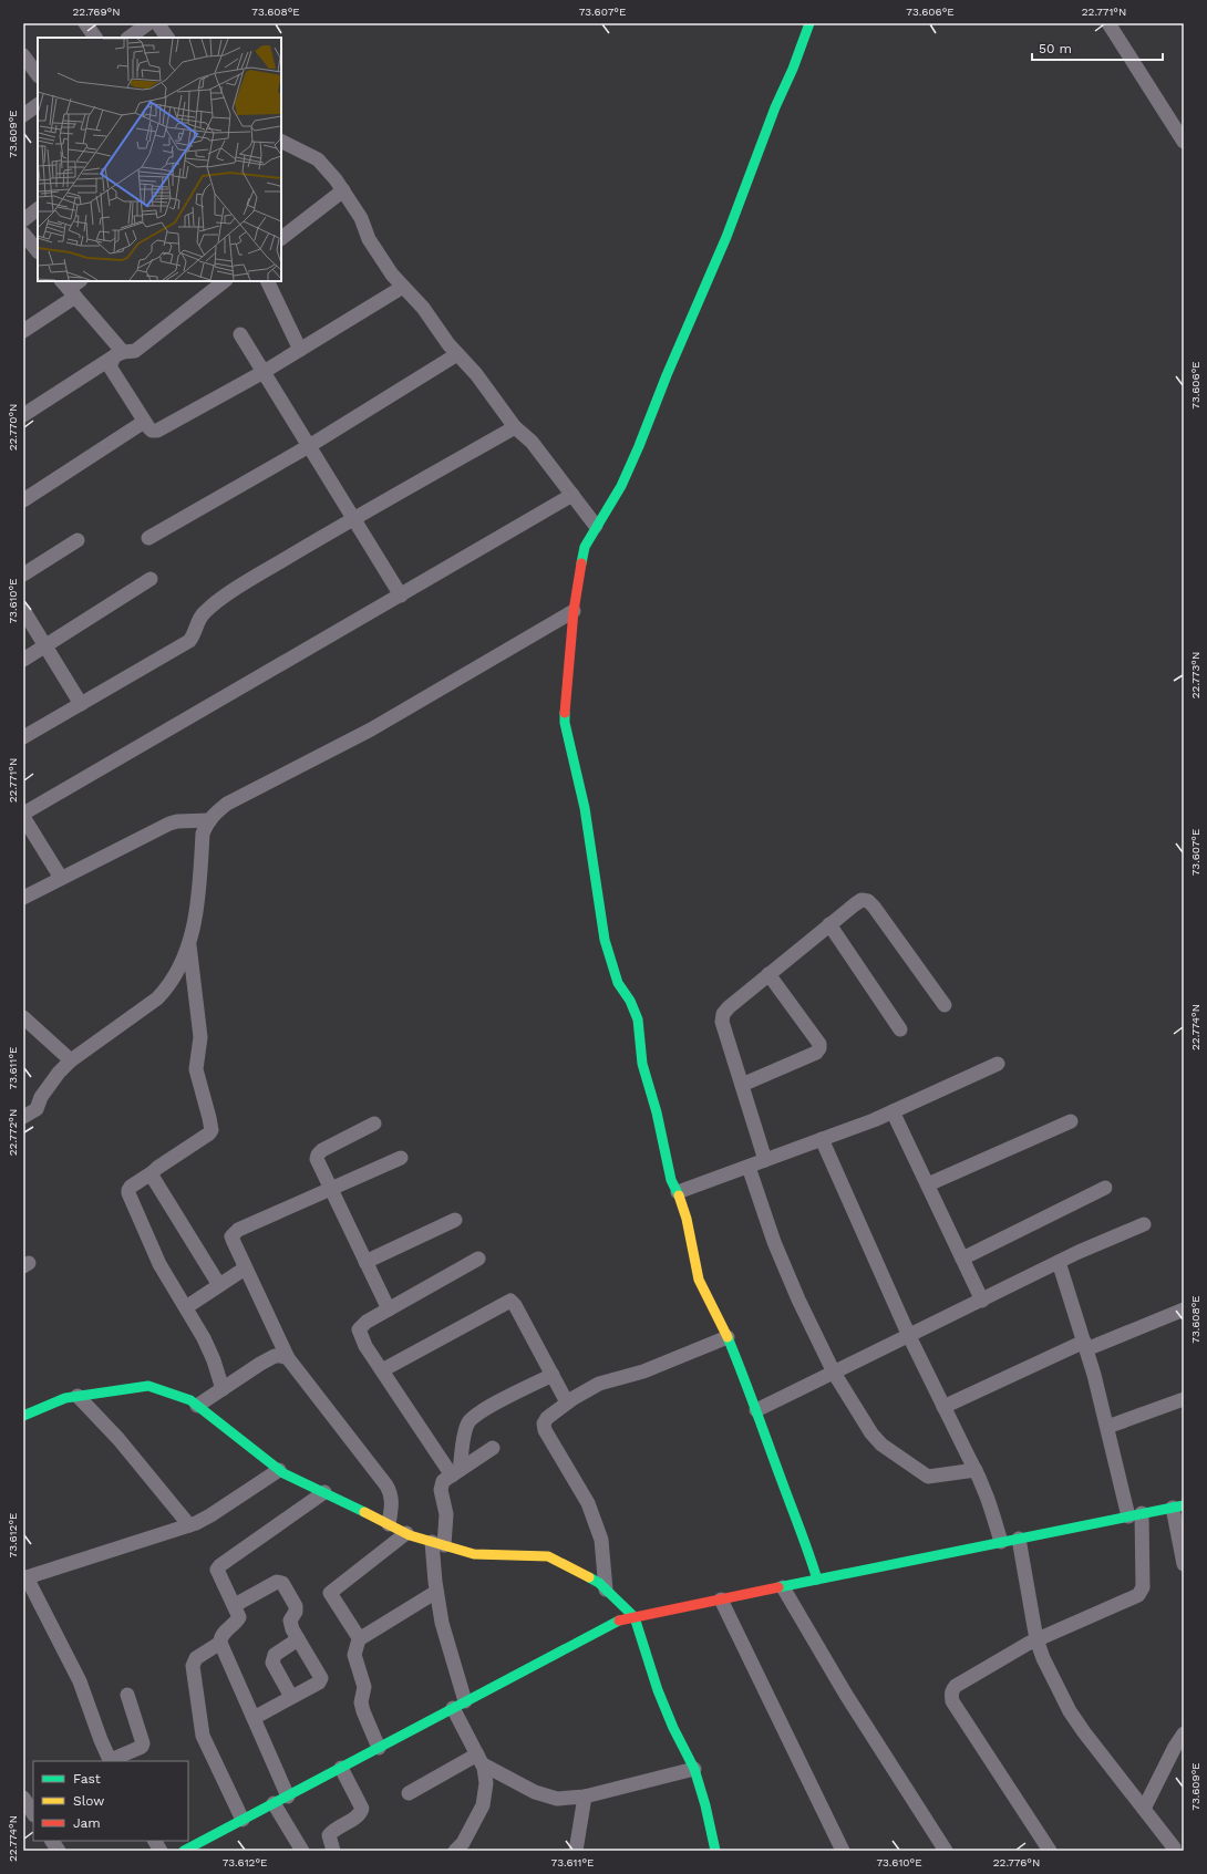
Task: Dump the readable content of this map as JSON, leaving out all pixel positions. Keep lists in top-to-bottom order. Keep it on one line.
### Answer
{"legend":["Fast","Slow","Jam"],"scale_bar":"50 m","coordinates":["22.769°N","73.608°E","73.607°E","73.606°E","22.771°N","73.609°E","22.770°N","73.610°E","22.773°N","22.774°N","73.611°E","22.772°N","73.612°E","22.776°N"]}
